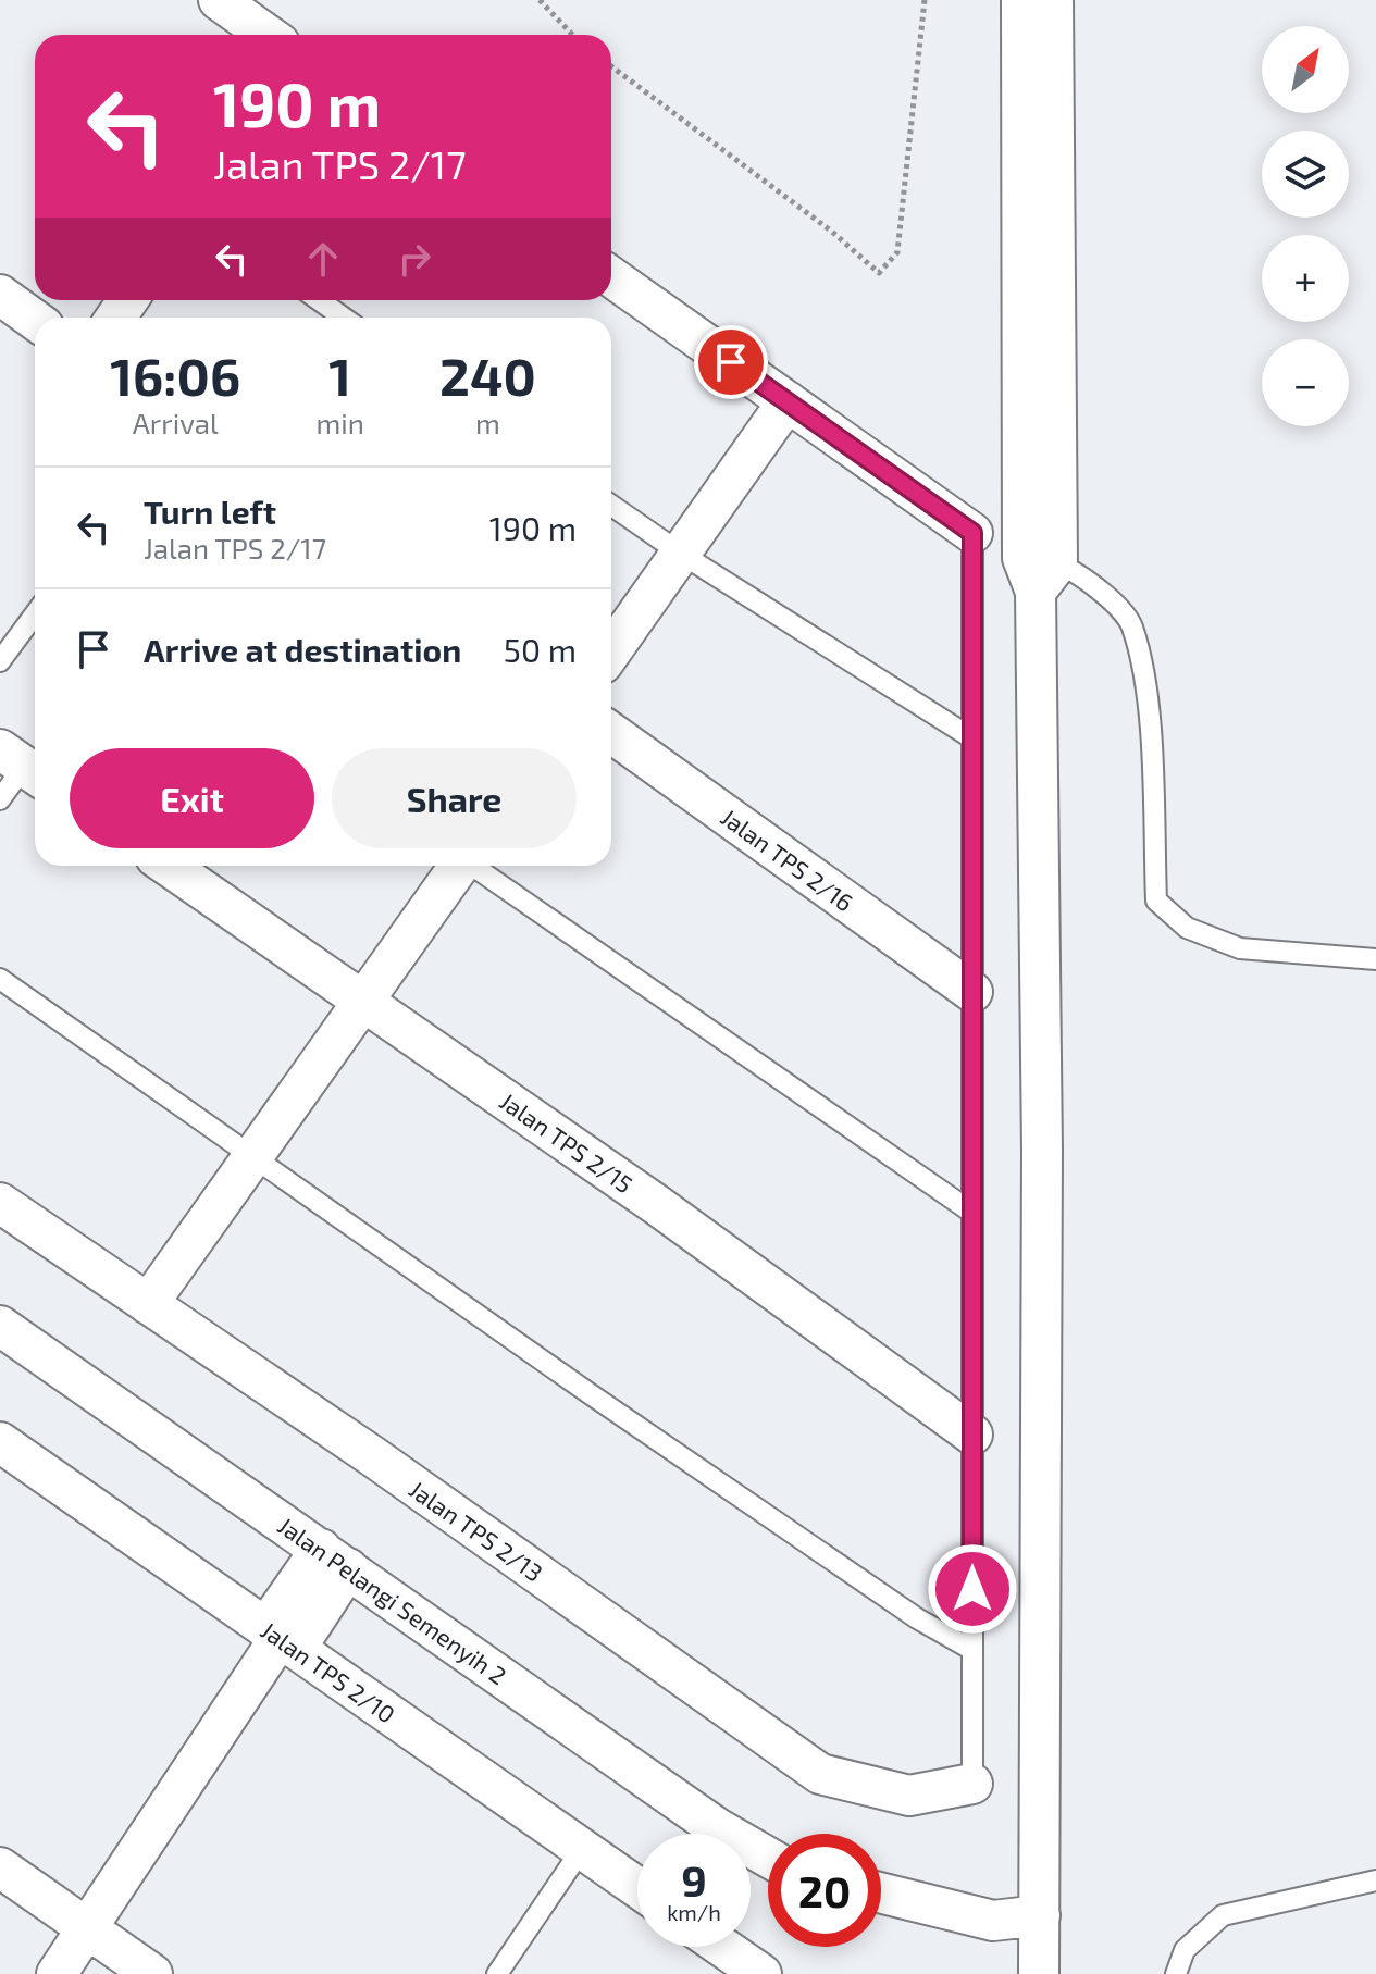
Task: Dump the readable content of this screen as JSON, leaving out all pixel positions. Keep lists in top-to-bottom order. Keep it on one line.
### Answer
{"streets":{"street":["Jalan TPS 2/16","Jalan TPS 2/15","Jalan TPS 2/13","Jalan Pelangi Semenyih 2","Jalan TPS 2/10"]},"north":"top right","page":{"map_buttons":["+","−"],"turn":["190 m","Jalan TPS 2/17"],"eta":["16:06","Arrival","1","min","240","m"],"list":[{"name":"Turn left","note":"Jalan TPS 2/17","value":"190 m"},{"name":"Arrive at destination","value":"50 m"}],"buttons":["Exit","Share"],"speed":"9 km/h","limit":"20"}}
